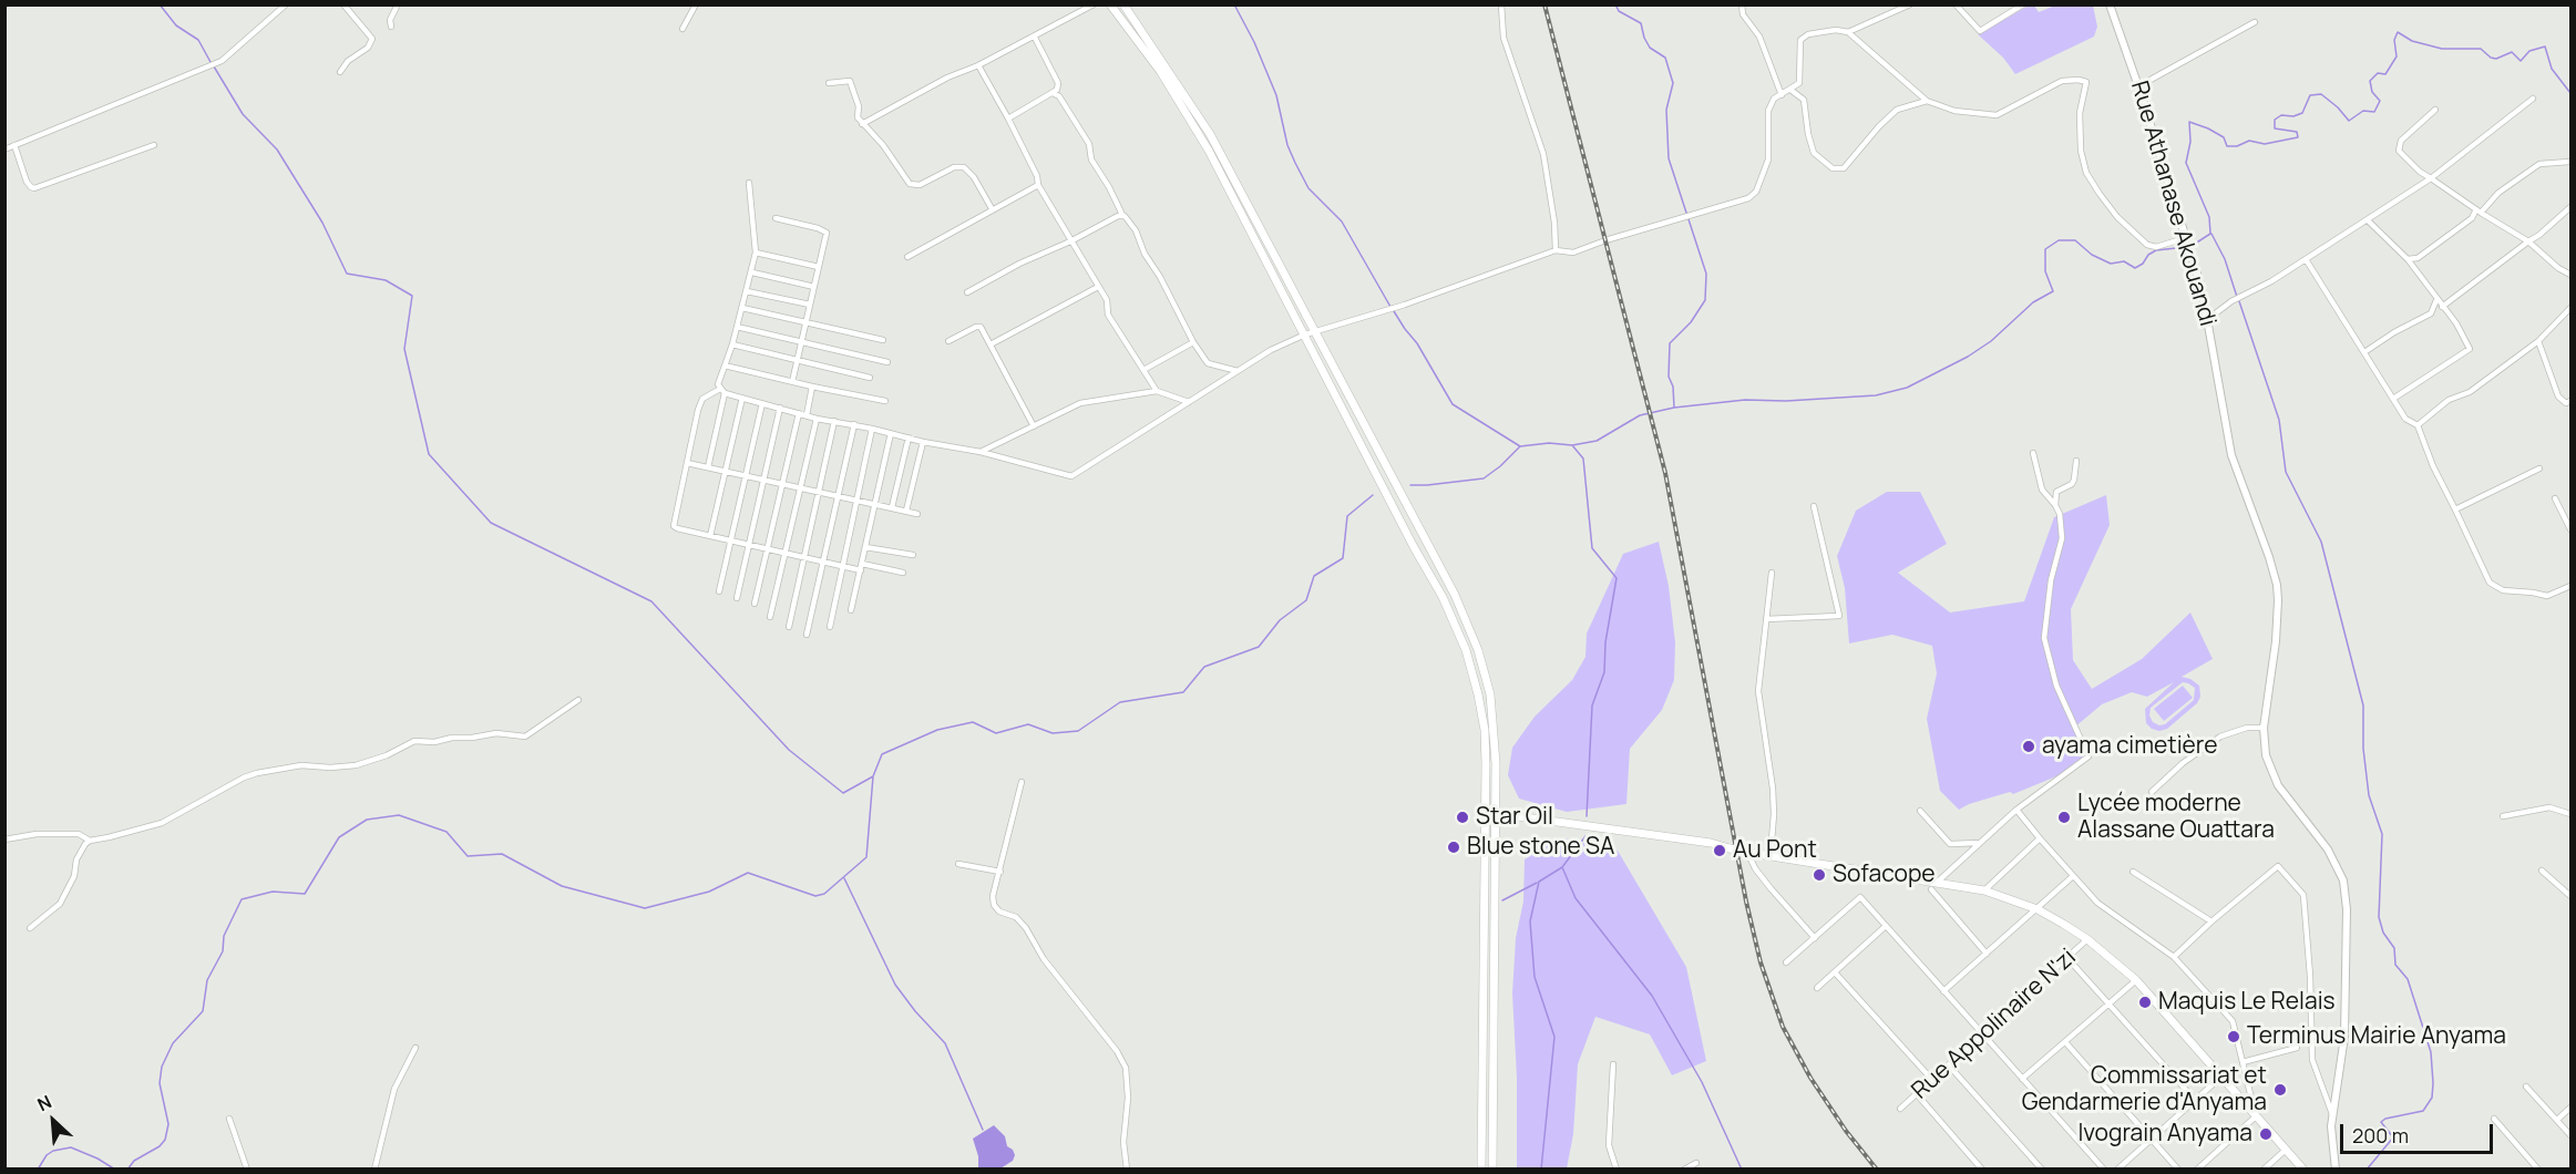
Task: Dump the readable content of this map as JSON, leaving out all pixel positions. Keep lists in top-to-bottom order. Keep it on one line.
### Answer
{"streets":{"street":["Rue Athanase Akouandi","Rue Appolinaire N'zi"]},"places":["ayama cimetière","Star Oil","Lycée moderne Alassane Ouattara","Blue stone SA","Au Pont","Sofacope","Maquis Le Relais","Terminus Mairie Anyama","Commissariat et Gendarmerie d'Anyama","Ivograin Anyama"],"scale_bar":"200 m","north":"top left"}
